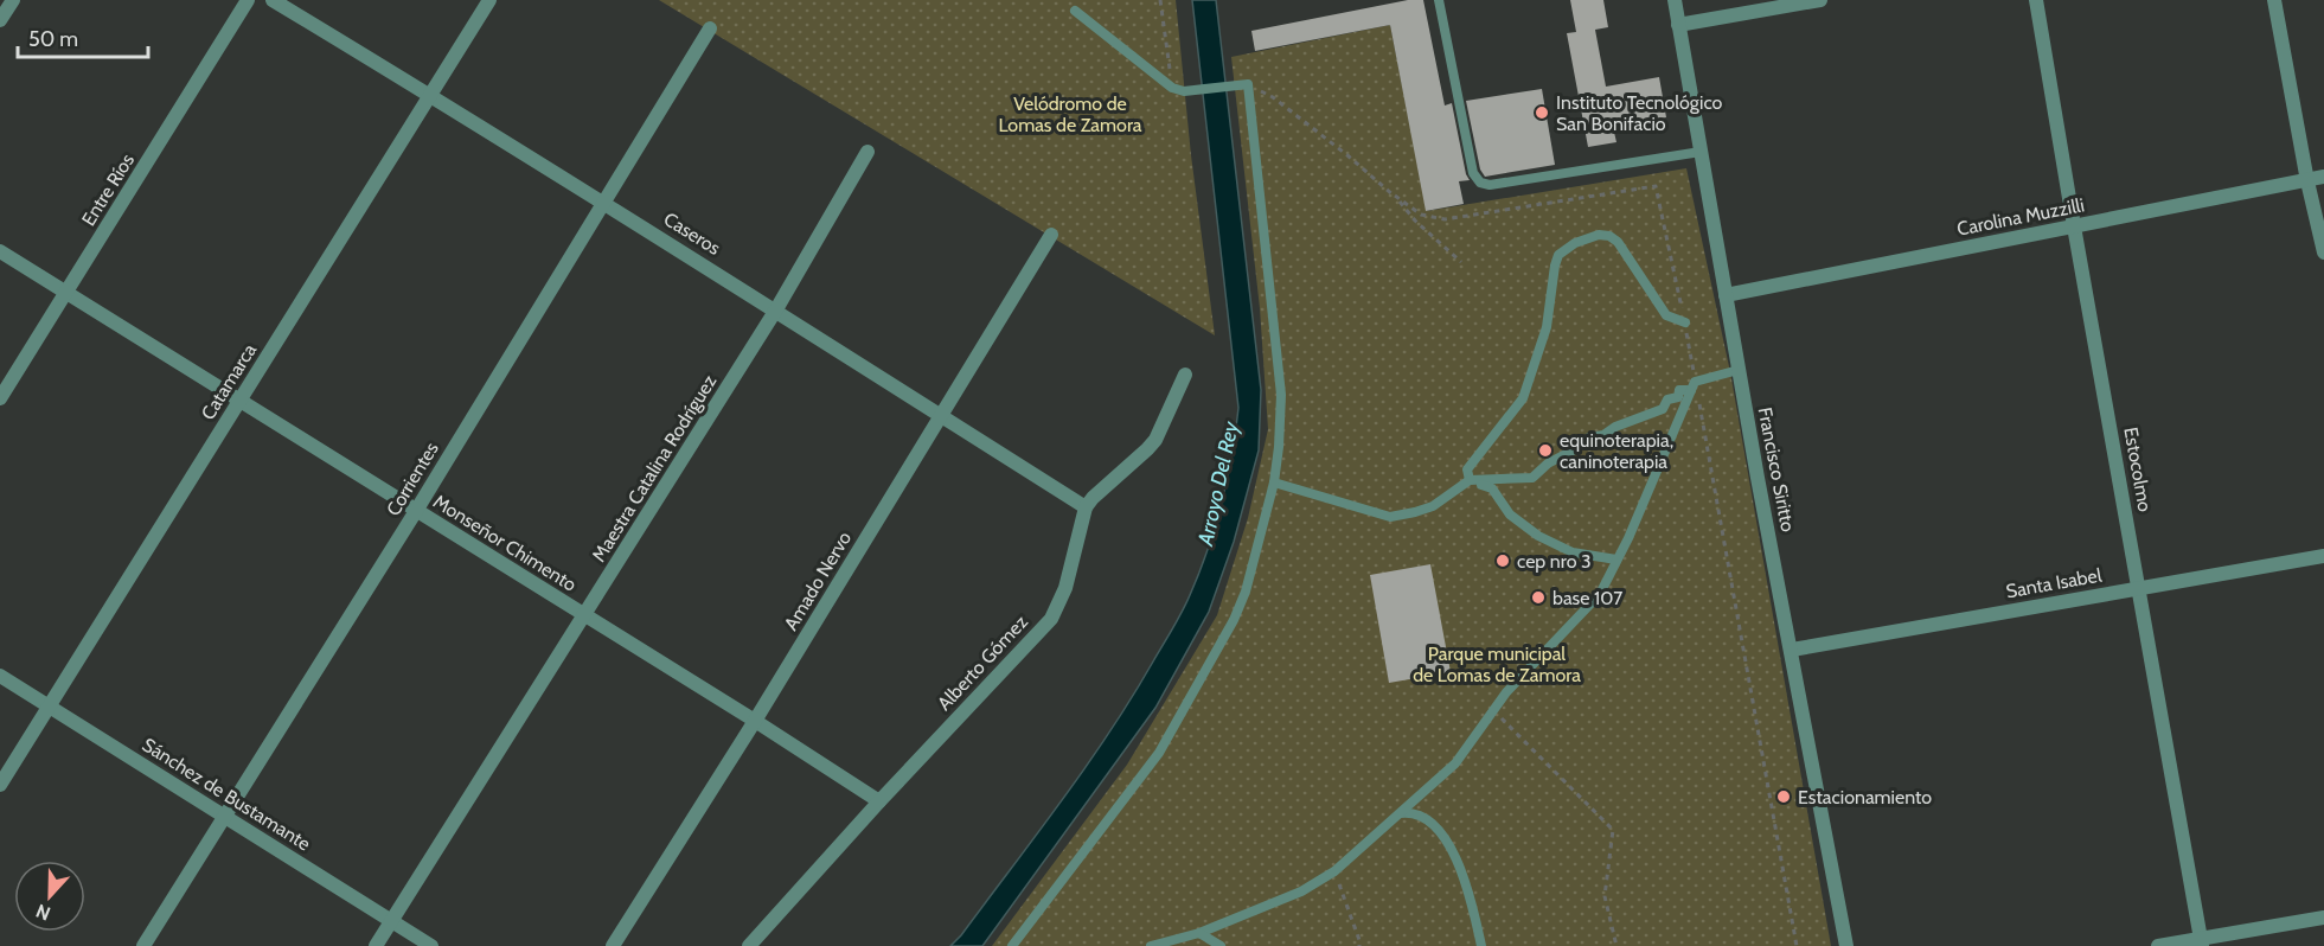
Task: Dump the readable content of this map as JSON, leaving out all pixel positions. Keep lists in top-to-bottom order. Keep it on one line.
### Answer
{"streets":{"street":["Entre Ríos","Carolina Muzzilli","Caseros","Catamarca","Maestra Catalina Rodríguez","Francisco Siritto","Estocolmo","Corrientes","Monseñor Chimento","Amado Nervo","Santa Isabel","Alberto Gómez","Sánchez de Bustamante"]},"crossings":[["Entre Ríos","Monseñor Chimento"],["Carolina Muzzilli","Francisco Siritto"],["Carolina Muzzilli","Estocolmo"],["Caseros","Catamarca"],["Caseros","Maestra Catalina Rodríguez"],["Caseros","Corrientes"],["Caseros","Amado Nervo"],["Caseros","Alberto Gómez"],["Catamarca","Monseñor Chimento"],["Catamarca","Sánchez de Bustamante"],["Maestra Catalina Rodríguez","Monseñor Chimento"],["Maestra Catalina Rodríguez","Sánchez de Bustamante"],["Francisco Siritto","Santa Isabel"],["Estocolmo","Santa Isabel"],["Corrientes","Monseñor Chimento"],["Corrientes","Sánchez de Bustamante"],["Monseñor Chimento","Amado Nervo"],["Monseñor Chimento","Alberto Gómez"]],"water":["Arroyo Del Rey"],"parks":["Velódromo de Lomas de Zamora","Parque municipal de Lomas de Zamora"],"places":["Instituto Tecnológico San Bonifacio","equinoterapia, caninoterapia","cep nro 3","base 107","Estacionamiento"],"scale_bar":"50 m","north":"bottom"}
